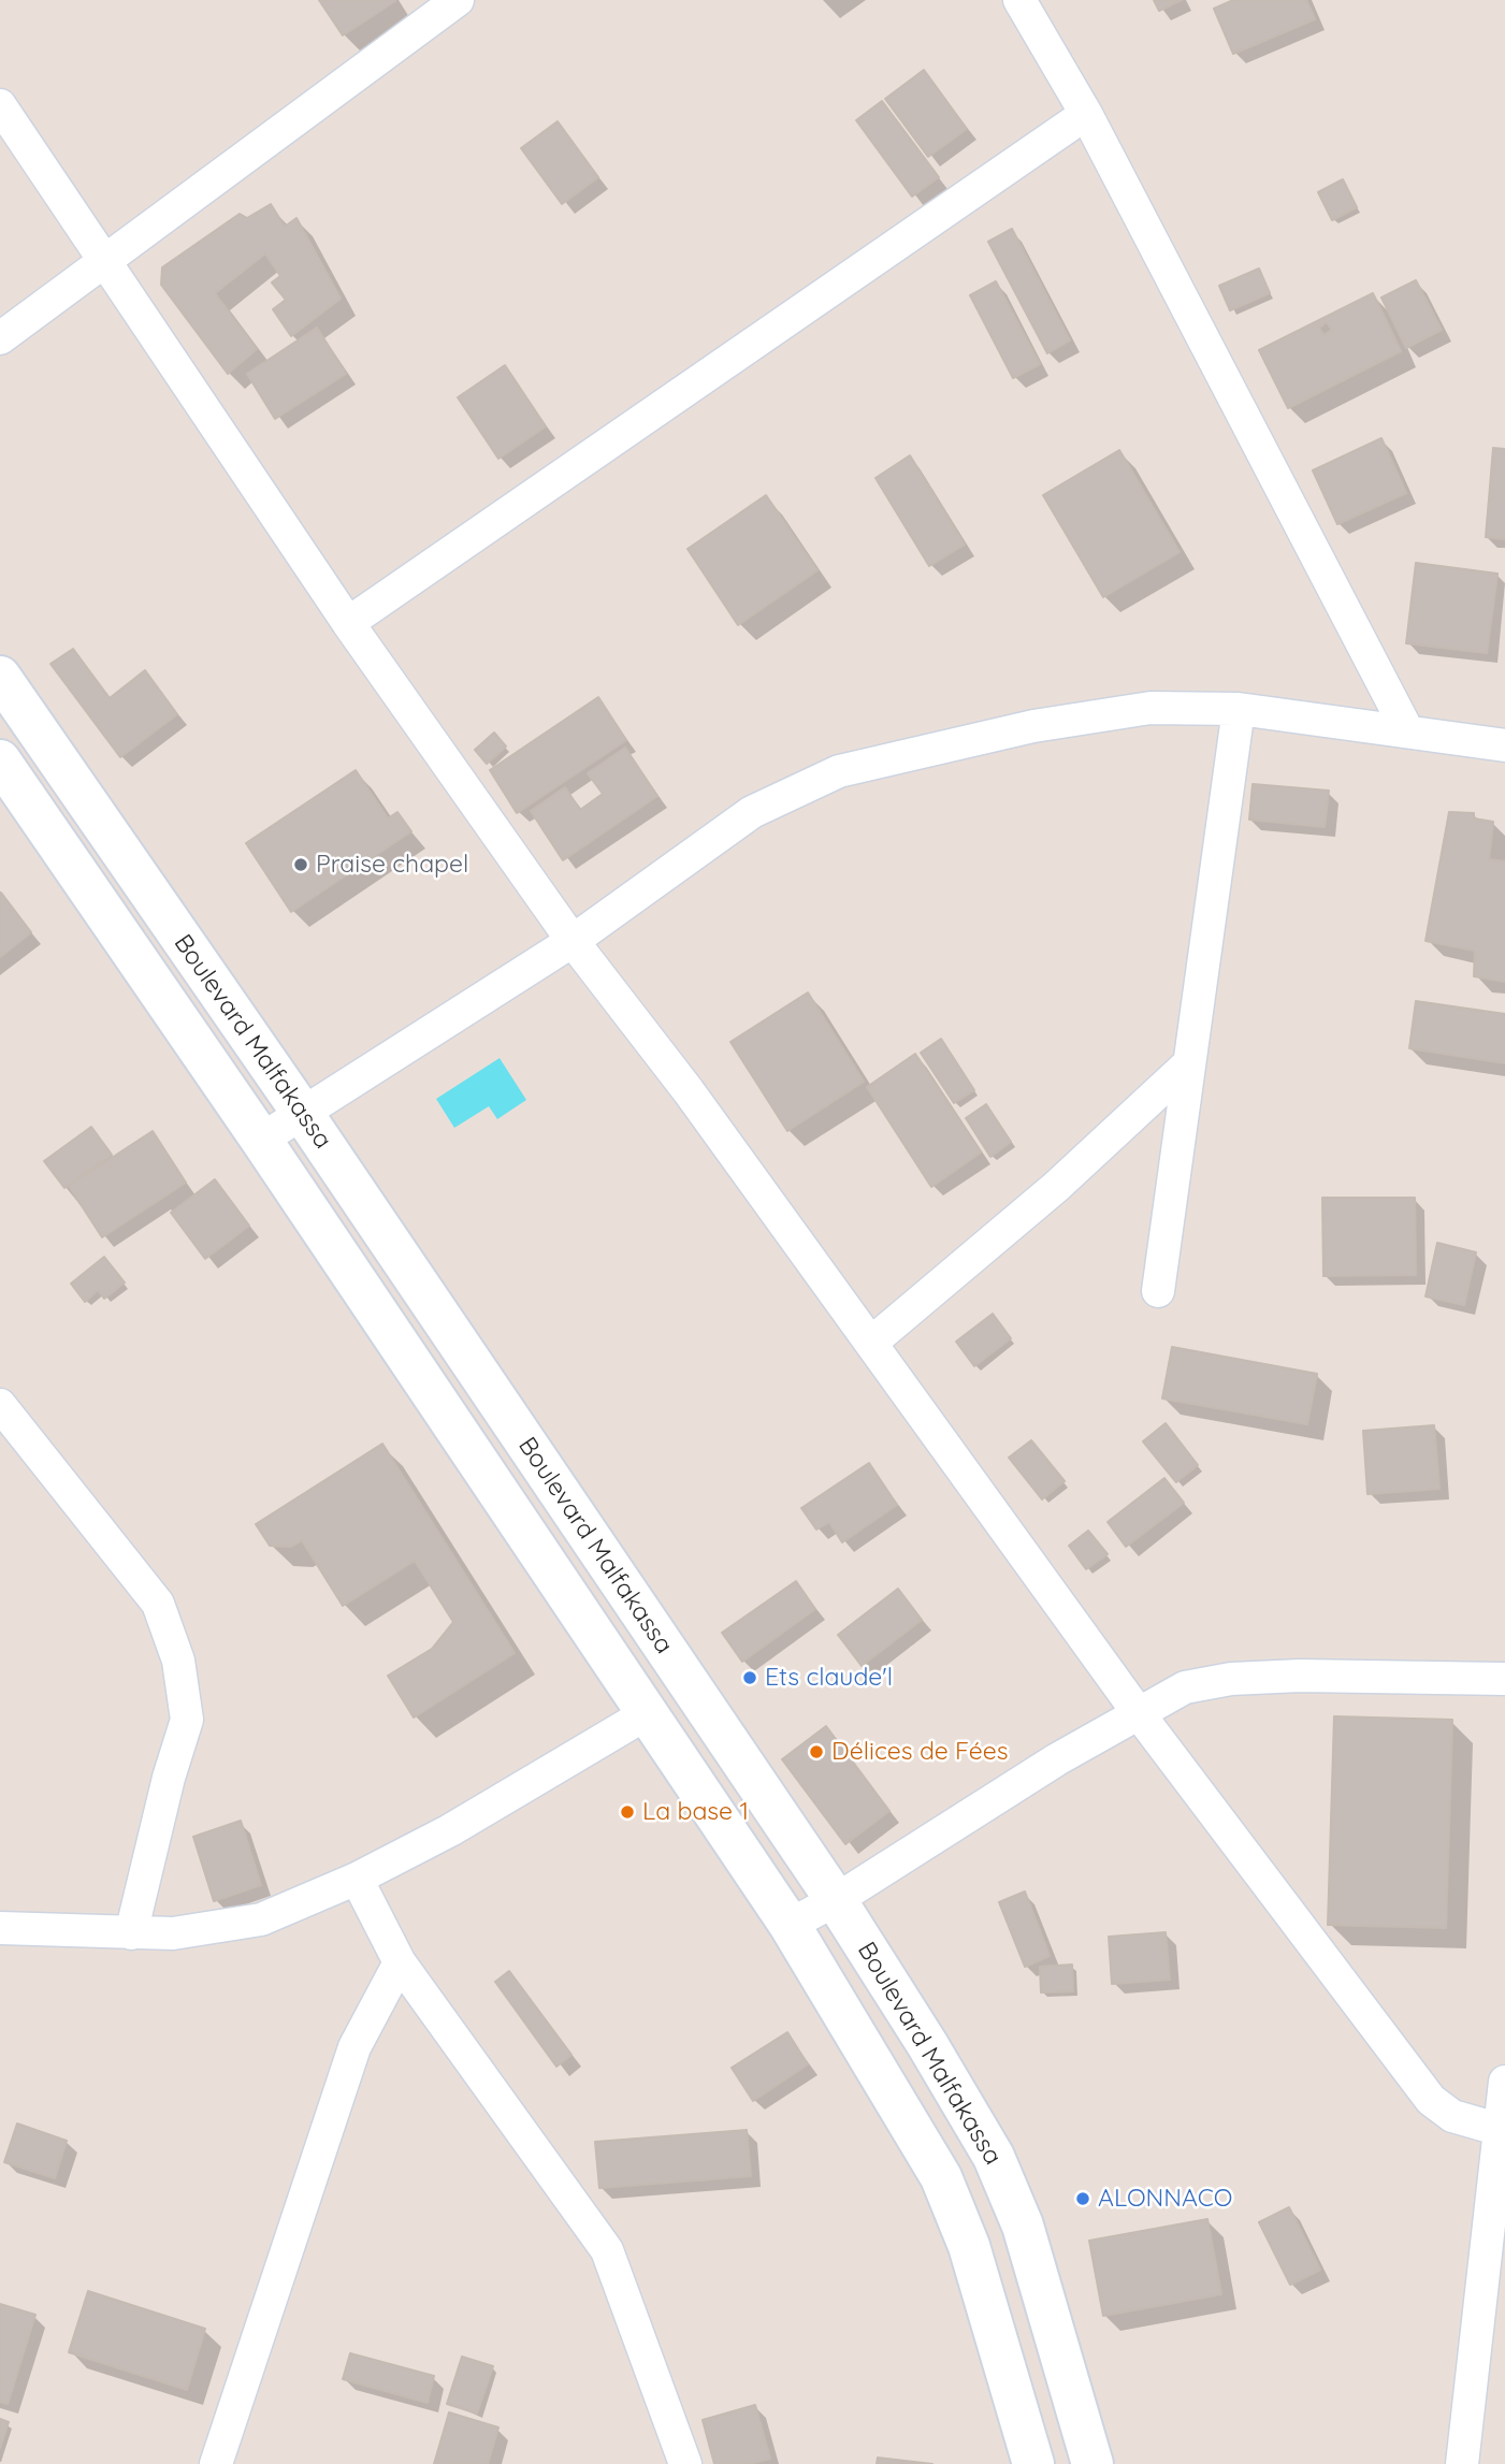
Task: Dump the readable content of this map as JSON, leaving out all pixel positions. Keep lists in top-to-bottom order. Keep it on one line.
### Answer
{"streets":{"main road":["Boulevard Malfakassa"]},"places":["Praise chapel","Ets claude'l","Délices de Fées","La base 1","ALONNACO"]}
